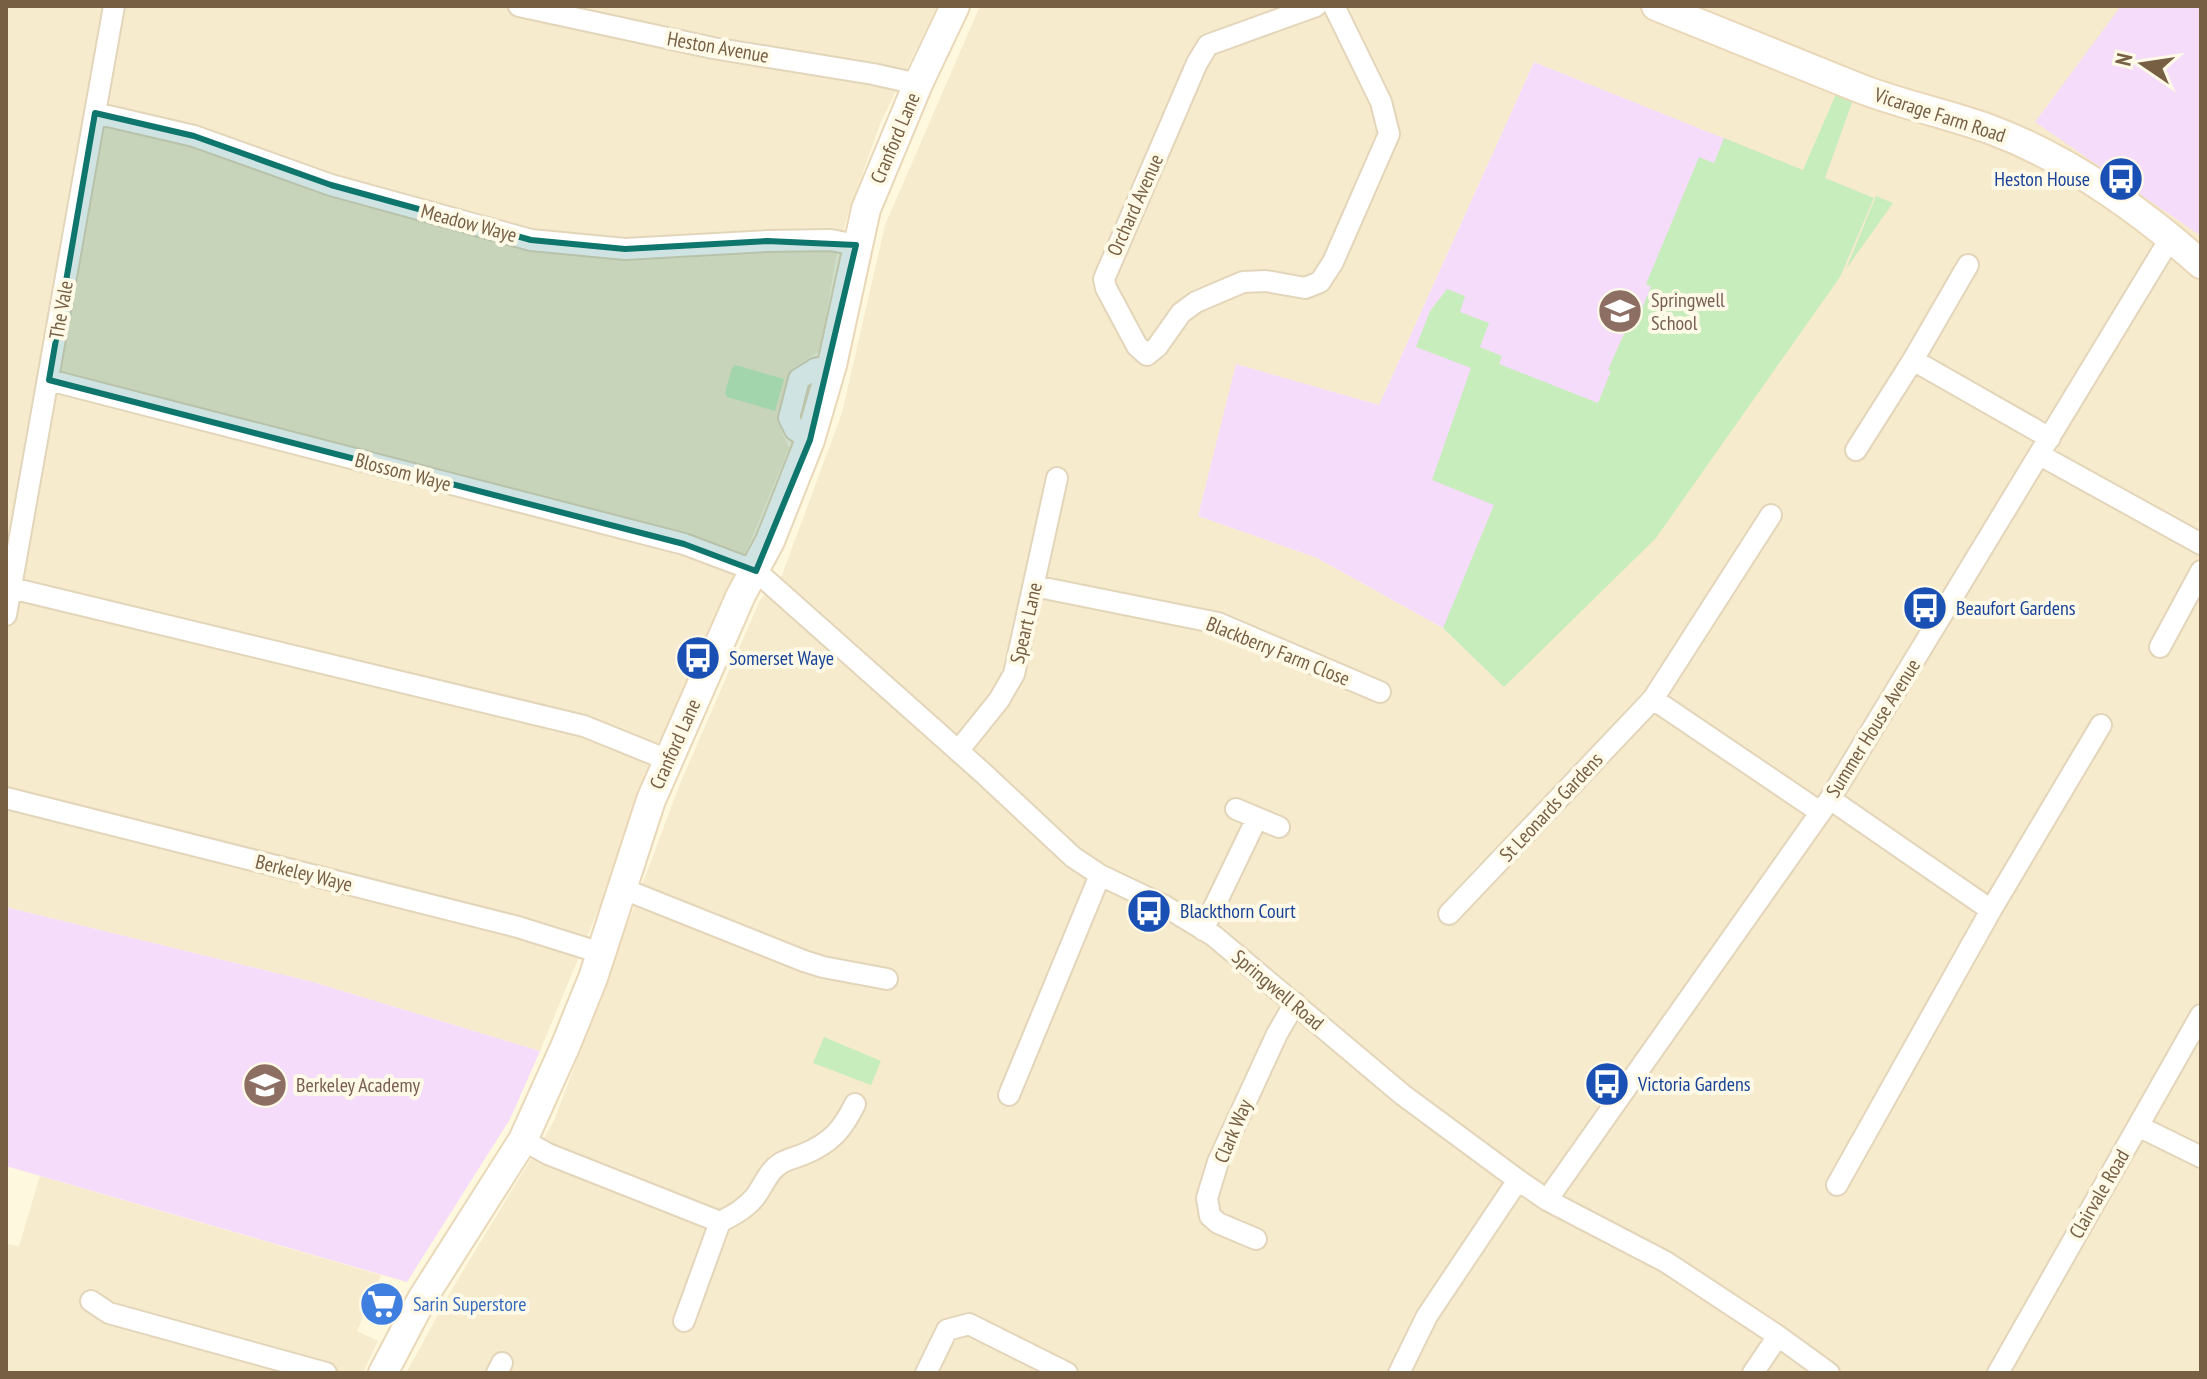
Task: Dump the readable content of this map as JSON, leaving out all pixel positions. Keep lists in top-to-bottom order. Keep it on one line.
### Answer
{"streets":{"street":["Heston Avenue","Vicarage Farm Road","Cranford Lane","Orchard Avenue","Meadow Waye","The Vale","Blossom Waye","Speart Lane","Blackberry Farm Close","Summer House Avenue","St Leonards Gardens","Berkeley Waye","Springwell Road","Clark Way","Clairvale Road"]},"crossings":[["Heston Avenue","Cranford Lane"],["Vicarage Farm Road","Summer House Avenue"],["Cranford Lane","Meadow Waye"],["Cranford Lane","Blossom Waye"],["Cranford Lane","Berkeley Waye"],["Cranford Lane","Springwell Road"],["Meadow Waye","The Vale"],["The Vale","Blossom Waye"],["Blossom Waye","Springwell Road"],["Speart Lane","Blackberry Farm Close"],["Speart Lane","Springwell Road"],["Summer House Avenue","Springwell Road"],["Springwell Road","Clark Way"]],"places":{"bus stop":["Heston House","Beaufort Gardens","Somerset Waye","Blackthorn Court","Victoria Gardens"],"school or university":["Springwell School","Berkeley Academy"],"supermarket":["Sarin Superstore"]},"north":"left"}
